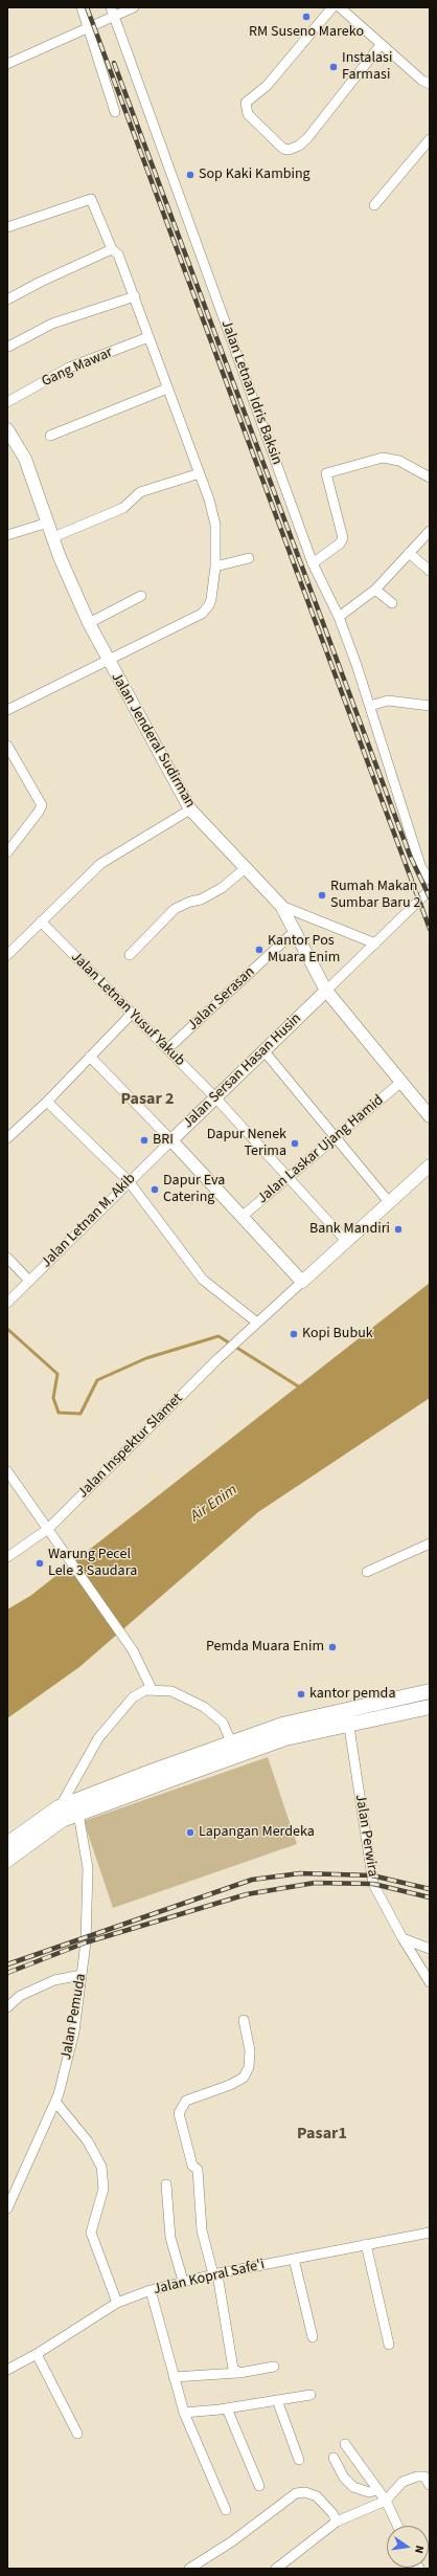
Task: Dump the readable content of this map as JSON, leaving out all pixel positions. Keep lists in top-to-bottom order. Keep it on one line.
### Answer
{"streets":{"main road":["Jalan Jenderal Sudirman","Jalan Sersan Hasan Husin"],"street":["Gang Mawar","Jalan Letnan Idris Baksin","Jalan Serasan","Jalan Letnan Yusuf Yakub","Jalan Laskar Ujang Hamid","Jalan Letnan M. Akib","Jalan Inspektur Slamet","Jalan Perwira","Jalan Pemuda","Jalan Kopral Safe'i"]},"crossings":[["Jalan Jenderal Sudirman","Jalan Serasan"],["Jalan Jenderal Sudirman","Jalan Sersan Hasan Husin"],["Jalan Jenderal Sudirman","Jalan Laskar Ujang Hamid"],["Jalan Serasan","Jalan Letnan Yusuf Yakub"],["Jalan Letnan Yusuf Yakub","Jalan Sersan Hasan Husin"],["Jalan Letnan Yusuf Yakub","Jalan Laskar Ujang Hamid"],["Jalan Sersan Hasan Husin","Jalan Laskar Ujang Hamid"],["Jalan Sersan Hasan Husin","Jalan Letnan M. Akib"],["Jalan Sersan Hasan Husin","Jalan Inspektur Slamet"]],"districts":["Pasar 2","Pasar1"],"water":["Air Enim"],"places":["RM Suseno Mareko","Instalasi Farmasi","Sop Kaki Kambing","Rumah Makan Sumbar Baru 2","Kantor Pos Muara Enim","BRI","Dapur Nenek Terima","Dapur Eva Catering","Bank Mandiri","Kopi Bubuk","Warung Pecel Lele 3 Saudara","Pemda Muara Enim","kantor pemda","Lapangan Merdeka"],"north":"right"}
